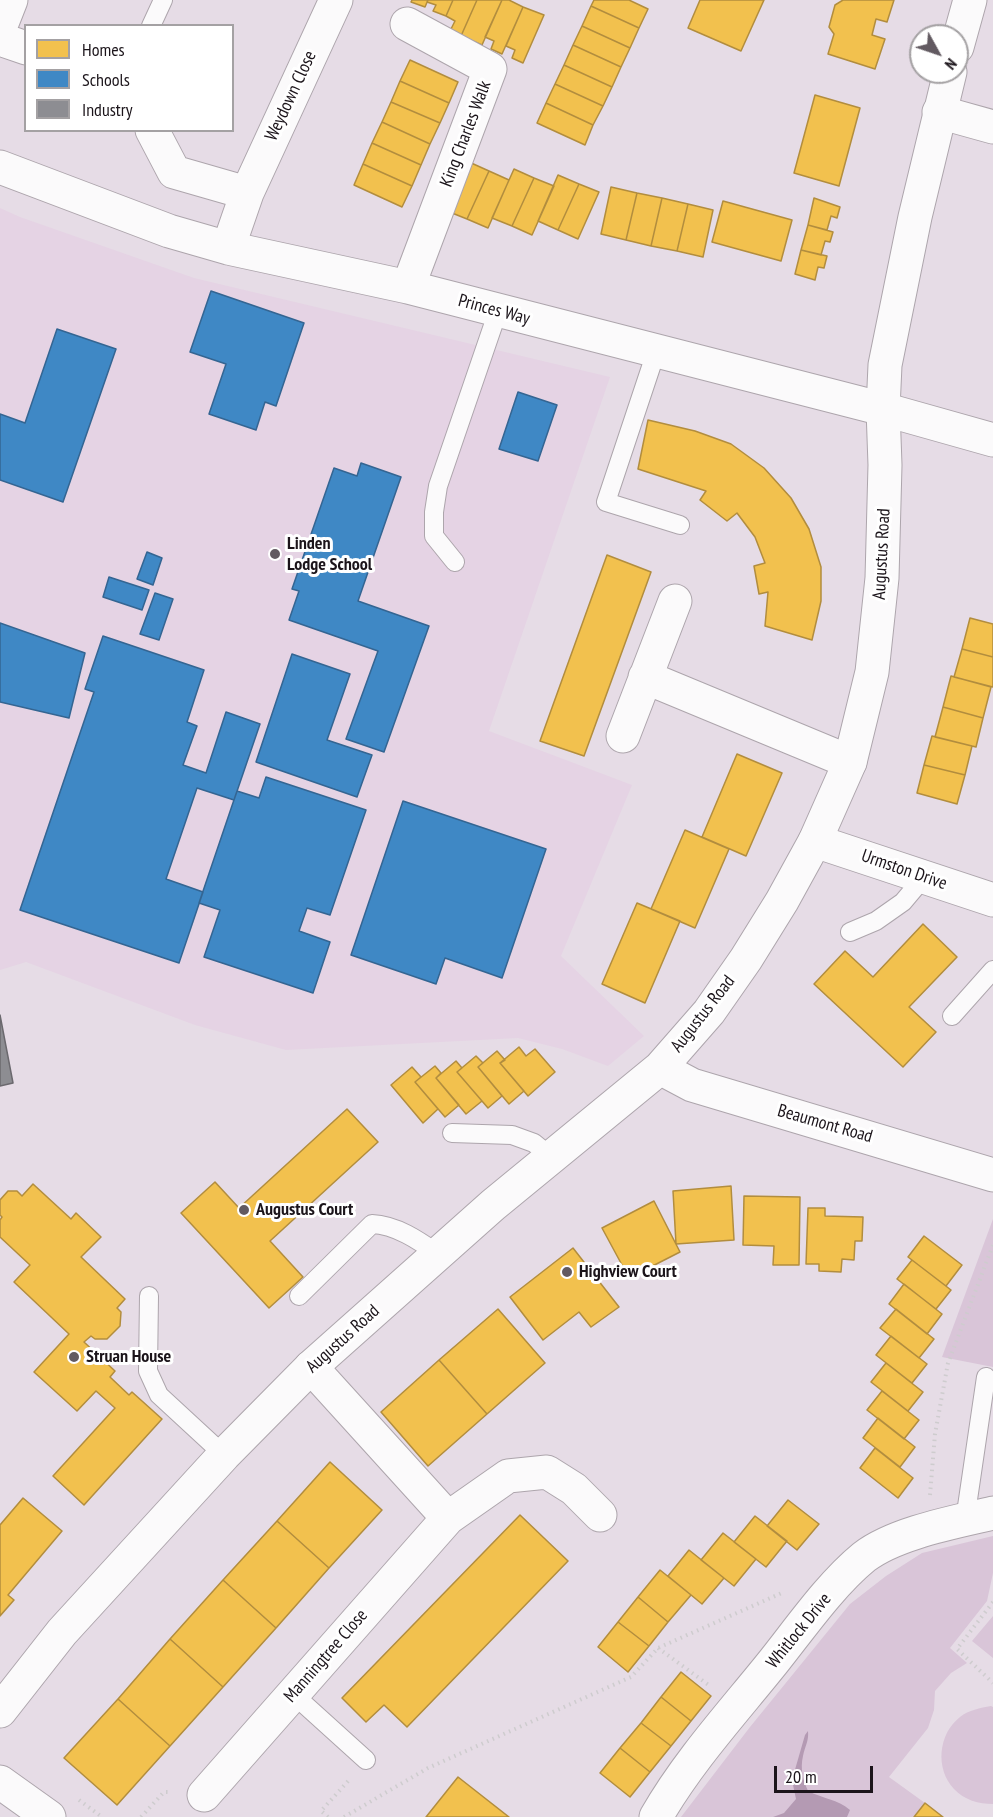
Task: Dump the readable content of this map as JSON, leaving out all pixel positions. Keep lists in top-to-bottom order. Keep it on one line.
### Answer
{"streets":{"street":["Weydown Close","King Charles Walk","Princes Way","Augustus Road","Urmston Drive","Beaumont Road","Whitlock Drive","Manningtree Close"]},"crossings":[["Weydown Close","Princes Way"],["King Charles Walk","Princes Way"],["Princes Way","Augustus Road"],["Augustus Road","Urmston Drive"],["Augustus Road","Beaumont Road"]],"places":["Linden Lodge School","Augustus Court","Highview Court","Struan House"],"legend":["Homes","Schools","Industry"],"scale_bar":"20 m","north":"bottom right"}
